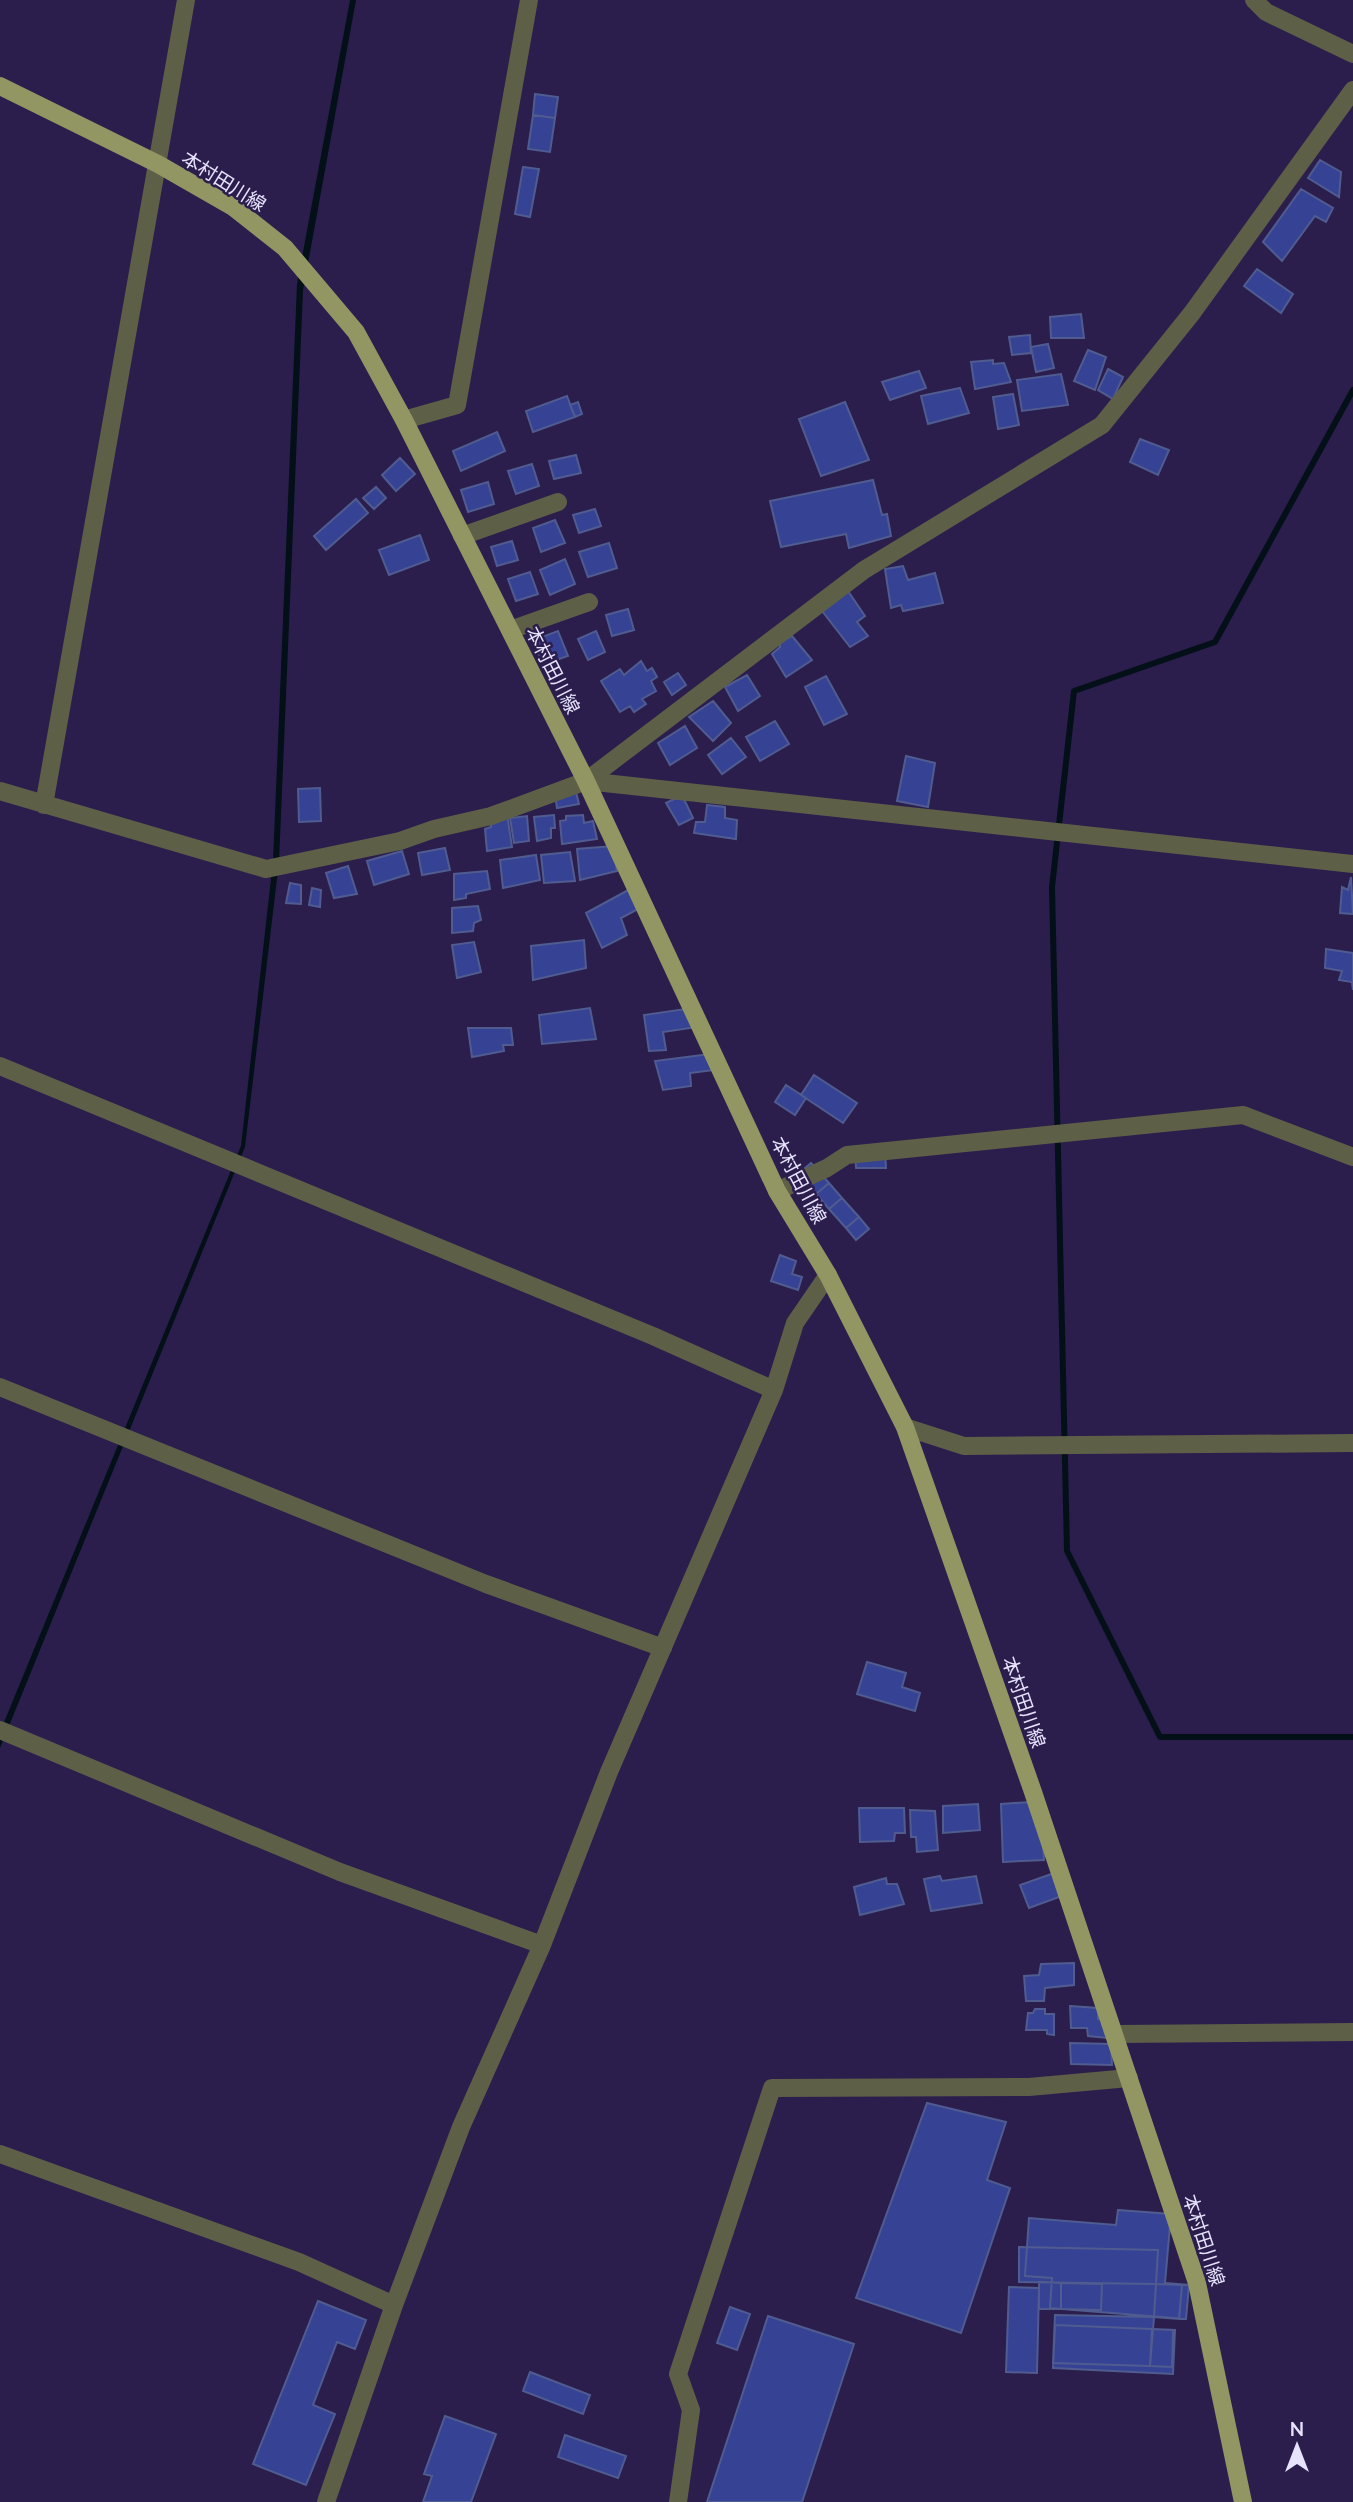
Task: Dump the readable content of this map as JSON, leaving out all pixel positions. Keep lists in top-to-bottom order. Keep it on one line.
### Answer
{"streets":{"main road":["本村田川線"]},"north":"top"}
